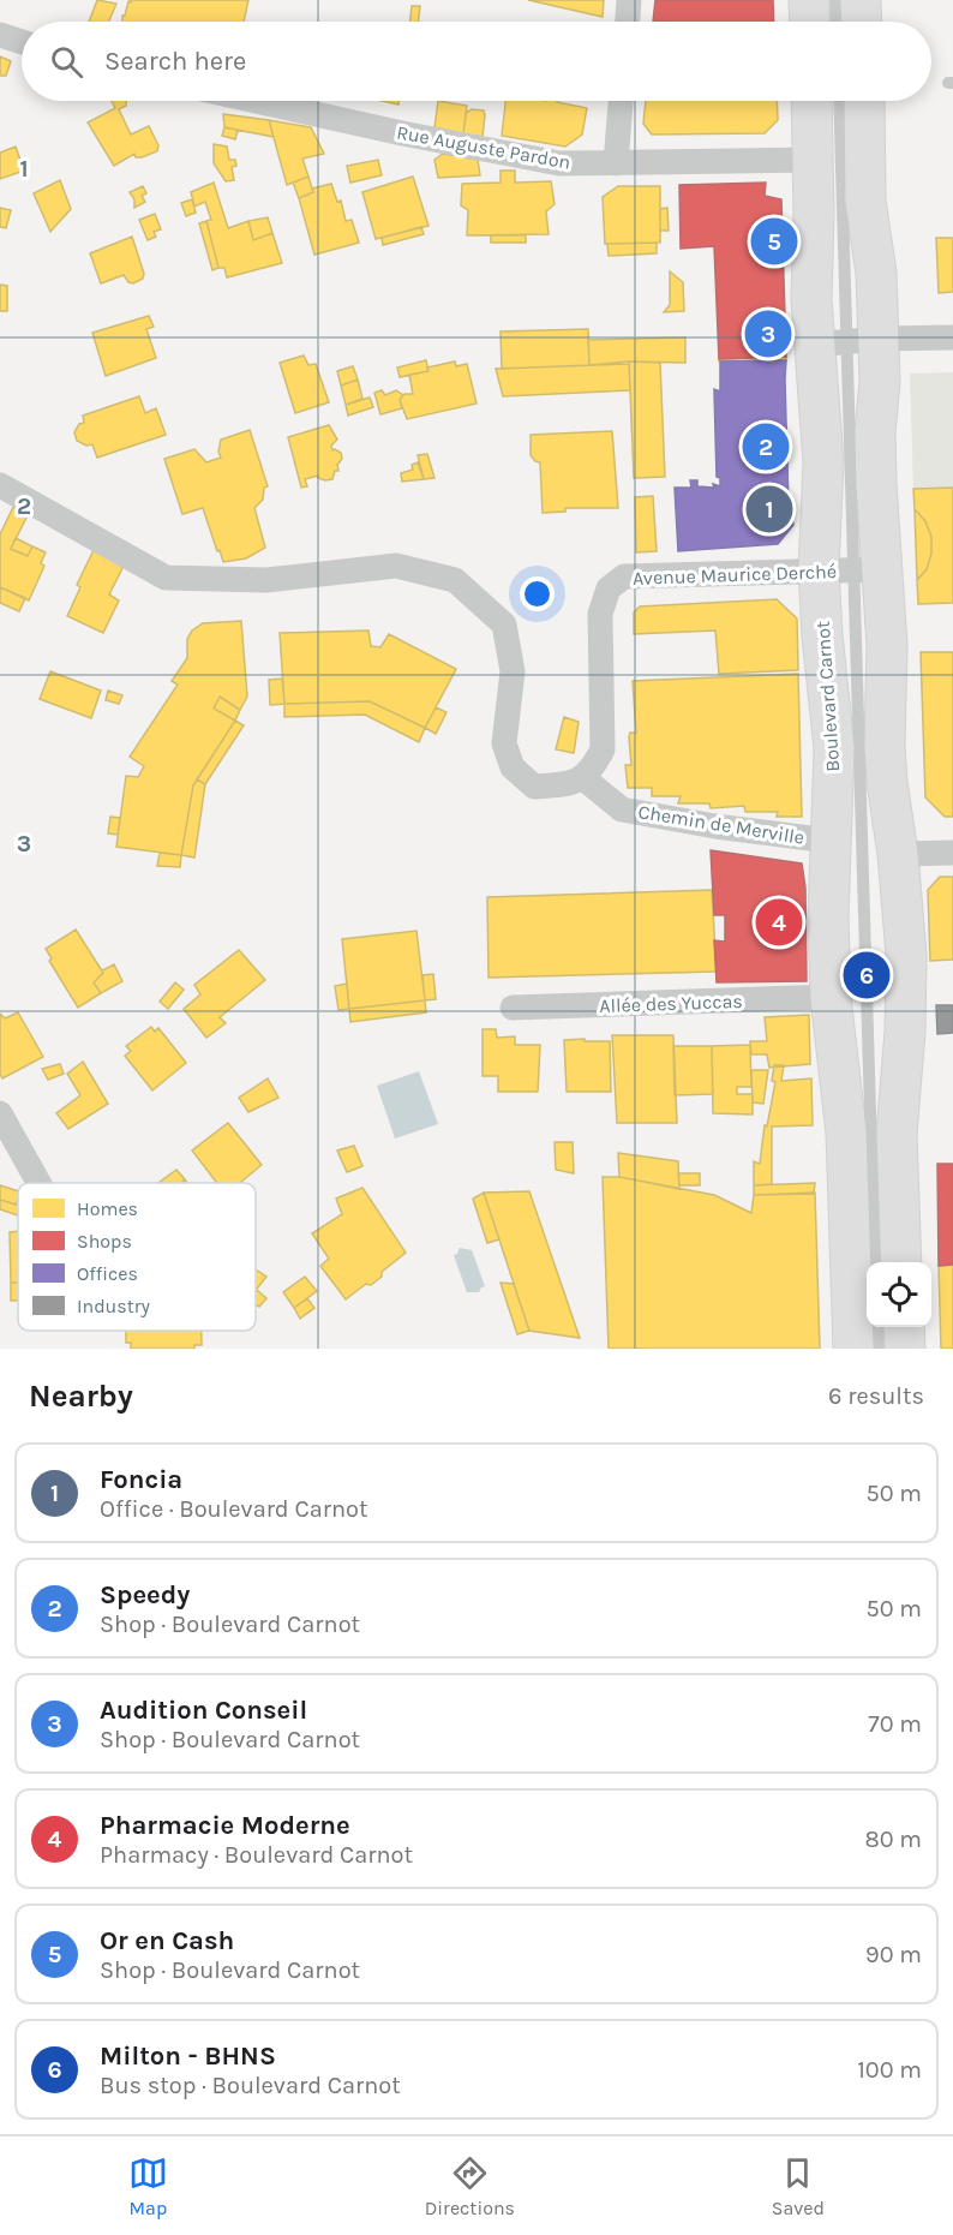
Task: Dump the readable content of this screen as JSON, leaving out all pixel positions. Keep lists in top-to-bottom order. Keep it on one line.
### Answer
{"streets":{"main road":["Boulevard Carnot"],"street":["Rue Auguste Pardon","Avenue Maurice Derché","Chemin de Merville","Allée des Yuccas"]},"crossings":[["Rue Auguste Pardon","Boulevard Carnot"],["Avenue Maurice Derché","Boulevard Carnot"],["Avenue Maurice Derché","Chemin de Merville"],["Boulevard Carnot","Chemin de Merville"],["Boulevard Carnot","Allée des Yuccas"]],"legend":["Homes","Shops","Offices","Industry"],"page":{"search":"Search here","pins":["5","3","2","1","4","6"],"heading":["Nearby","6 results"],"list":[{"mark":"1","name":"Foncia","note":"Office · Boulevard Carnot","value":"50 m"},{"mark":"2","name":"Speedy","note":"Shop · Boulevard Carnot","value":"50 m"},{"mark":"3","name":"Audition Conseil","note":"Shop · Boulevard Carnot","value":"70 m"},{"mark":"4","name":"Pharmacie Moderne","note":"Pharmacy · Boulevard Carnot","value":"80 m"},{"mark":"5","name":"Or en Cash","note":"Shop · Boulevard Carnot","value":"90 m"},{"mark":"6","name":"Milton - BHNS","note":"Bus stop · Boulevard Carnot","value":"100 m"}],"nav":["Map","Directions","Saved"]},"grid":{"rows":["1","2","3"]}}
